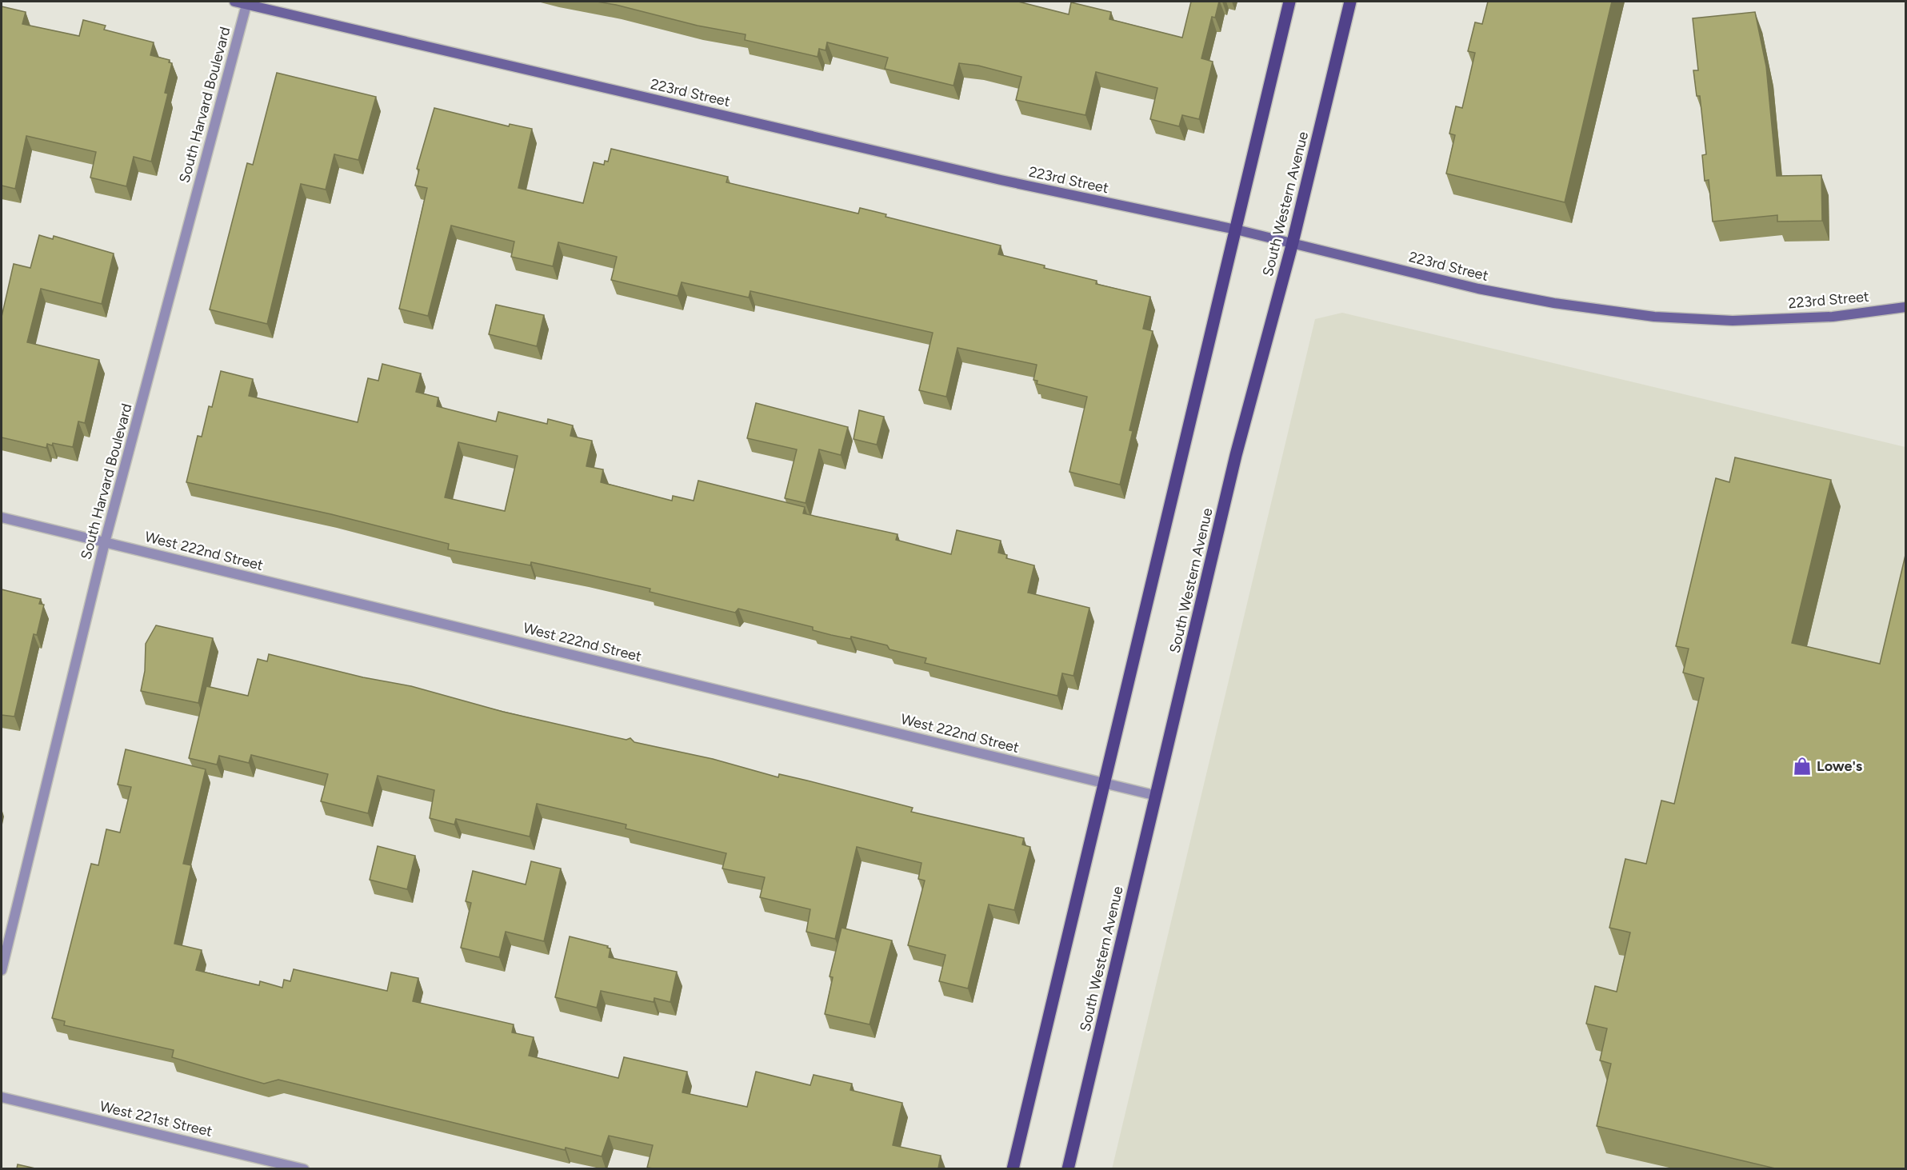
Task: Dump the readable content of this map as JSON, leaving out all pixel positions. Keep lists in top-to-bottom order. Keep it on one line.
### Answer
{"streets":{"main road":["223rd Street","South Western Avenue"],"street":["South Harvard Boulevard","West 222nd Street","West 221st Street"]},"crossings":[["223rd Street","South Harvard Boulevard"],["223rd Street","South Western Avenue"],["South Harvard Boulevard","West 222nd Street"],["South Western Avenue","West 222nd Street"]],"places":{"shop":["Lowe's"]}}
